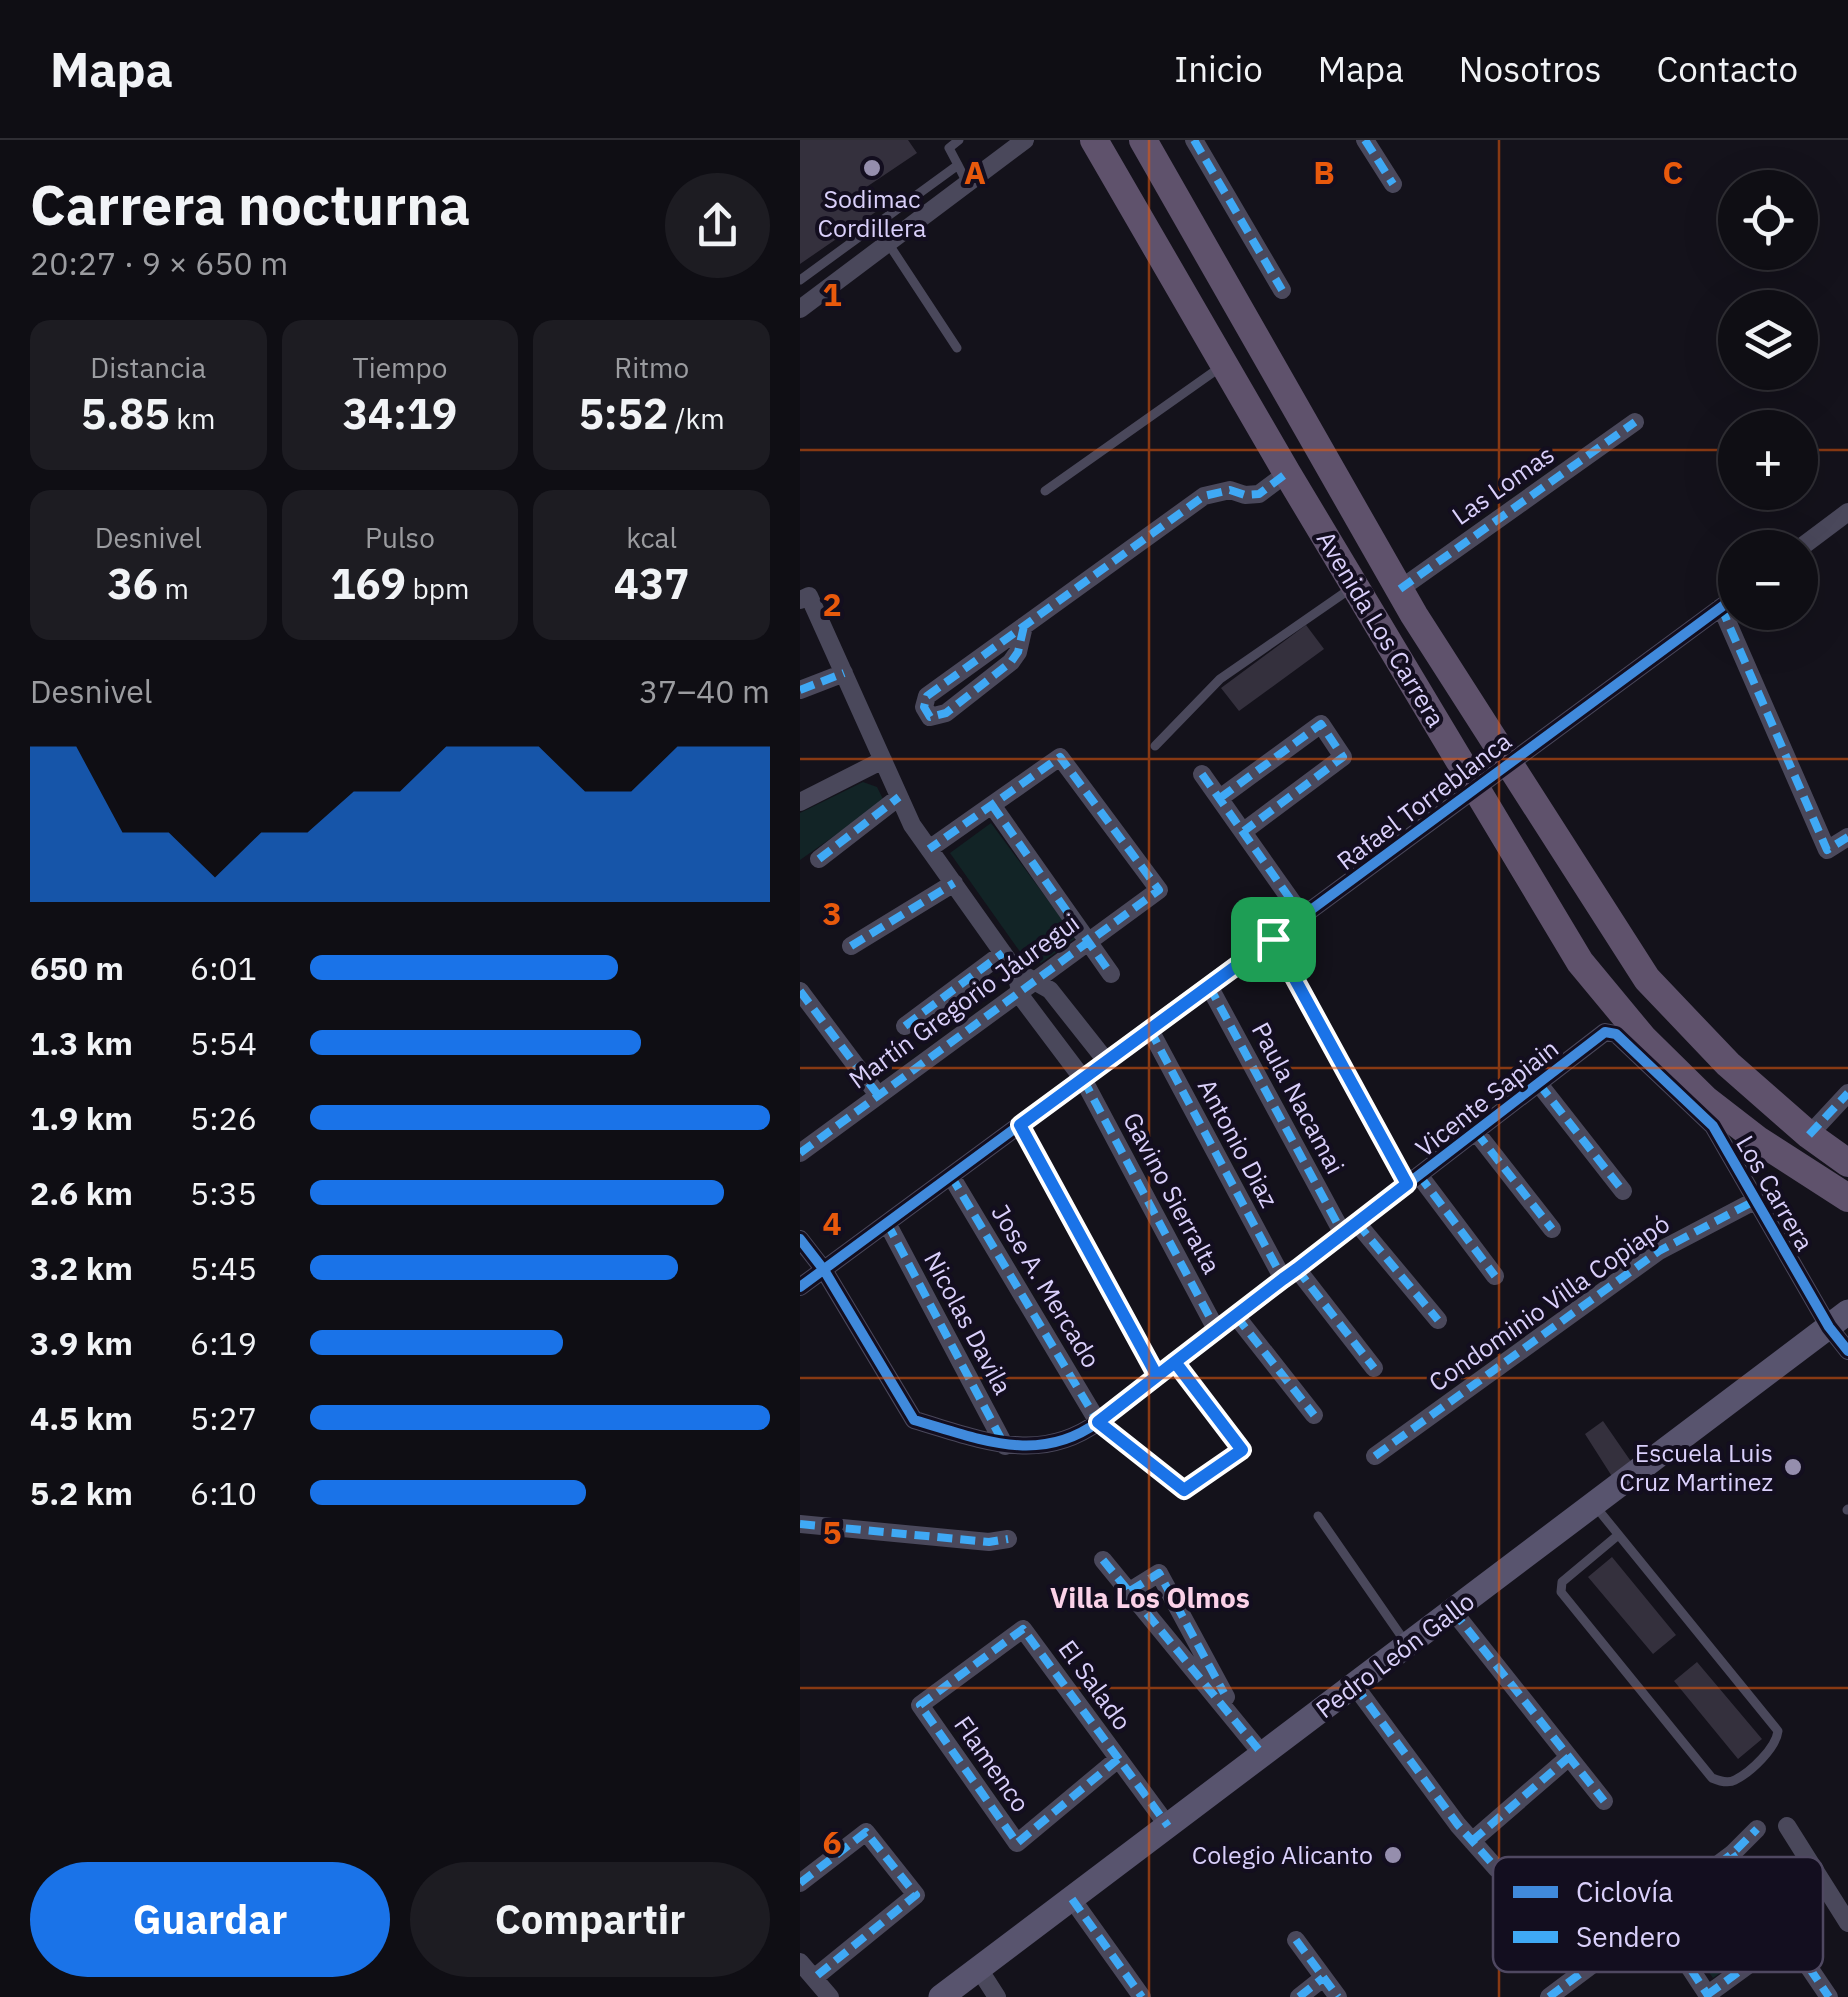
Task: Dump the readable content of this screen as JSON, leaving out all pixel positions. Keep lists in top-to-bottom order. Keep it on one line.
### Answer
{"streets":{"main road":["Avenida Los Carrera"],"street":["Las Lomas","Rafael Torreblanca","Martín Gregorio Jáuregui","Paula Nacamai","Vicente Sapiain","Antonio Diaz","Gavino Sierralta","Los Carrera","Jose A. Mercado","Condominio Villa Copiapó","Nicolas Davila","Pedro León Gallo","El Salado","Flamenco"]},"crossings":[["Las Lomas","Avenida Los Carrera"],["Avenida Los Carrera","Rafael Torreblanca"],["Rafael Torreblanca","Paula Nacamai"],["Rafael Torreblanca","Vicente Sapiain"],["Rafael Torreblanca","Antonio Diaz"],["Rafael Torreblanca","Gavino Sierralta"],["Rafael Torreblanca","Jose A. Mercado"],["Rafael Torreblanca","Nicolas Davila"],["Martín Gregorio Jáuregui","Gavino Sierralta"],["Paula Nacamai","Vicente Sapiain"],["Vicente Sapiain","Antonio Diaz"],["Vicente Sapiain","Gavino Sierralta"],["Vicente Sapiain","Los Carrera"],["Vicente Sapiain","Jose A. Mercado"],["Vicente Sapiain","Nicolas Davila"],["Los Carrera","Condominio Villa Copiapó"],["Los Carrera","Pedro León Gallo"],["Pedro León Gallo","El Salado"],["El Salado","Flamenco"]],"districts":["Villa Los Olmos"],"places":["Sodimac Cordillera","Escuela Luis Cruz Martinez","Colegio Alicanto"],"legend":["Ciclovía","Sendero"],"page":{"header":"Mapa","nav":["Inicio","Mapa","Nosotros","Contacto"],"heading":["Carrera nocturna","20:27 · 9 × 650 m"],"map_buttons":["+","−"],"stats":[["Distancia","5.85 km"],["Tiempo","34:19"],["Ritmo","5:52 /km"],["Desnivel","36 m"],["Pulso","169 bpm"],["kcal","437"]],"chart":["Desnivel","37–40 m"],"list":[{"name":"650 m","note":"6:01"},{"name":"1.3 km","note":"5:54"},{"name":"1.9 km","note":"5:26"},{"name":"2.6 km","note":"5:35"},{"name":"3.2 km","note":"5:45"},{"name":"3.9 km","note":"6:19"},{"name":"4.5 km","note":"5:27"},{"name":"5.2 km","note":"6:10"}],"buttons":["Guardar","Compartir"]},"grid":{"columns":["A","B","C"],"rows":["1","2","3","4","5","6"]}}
